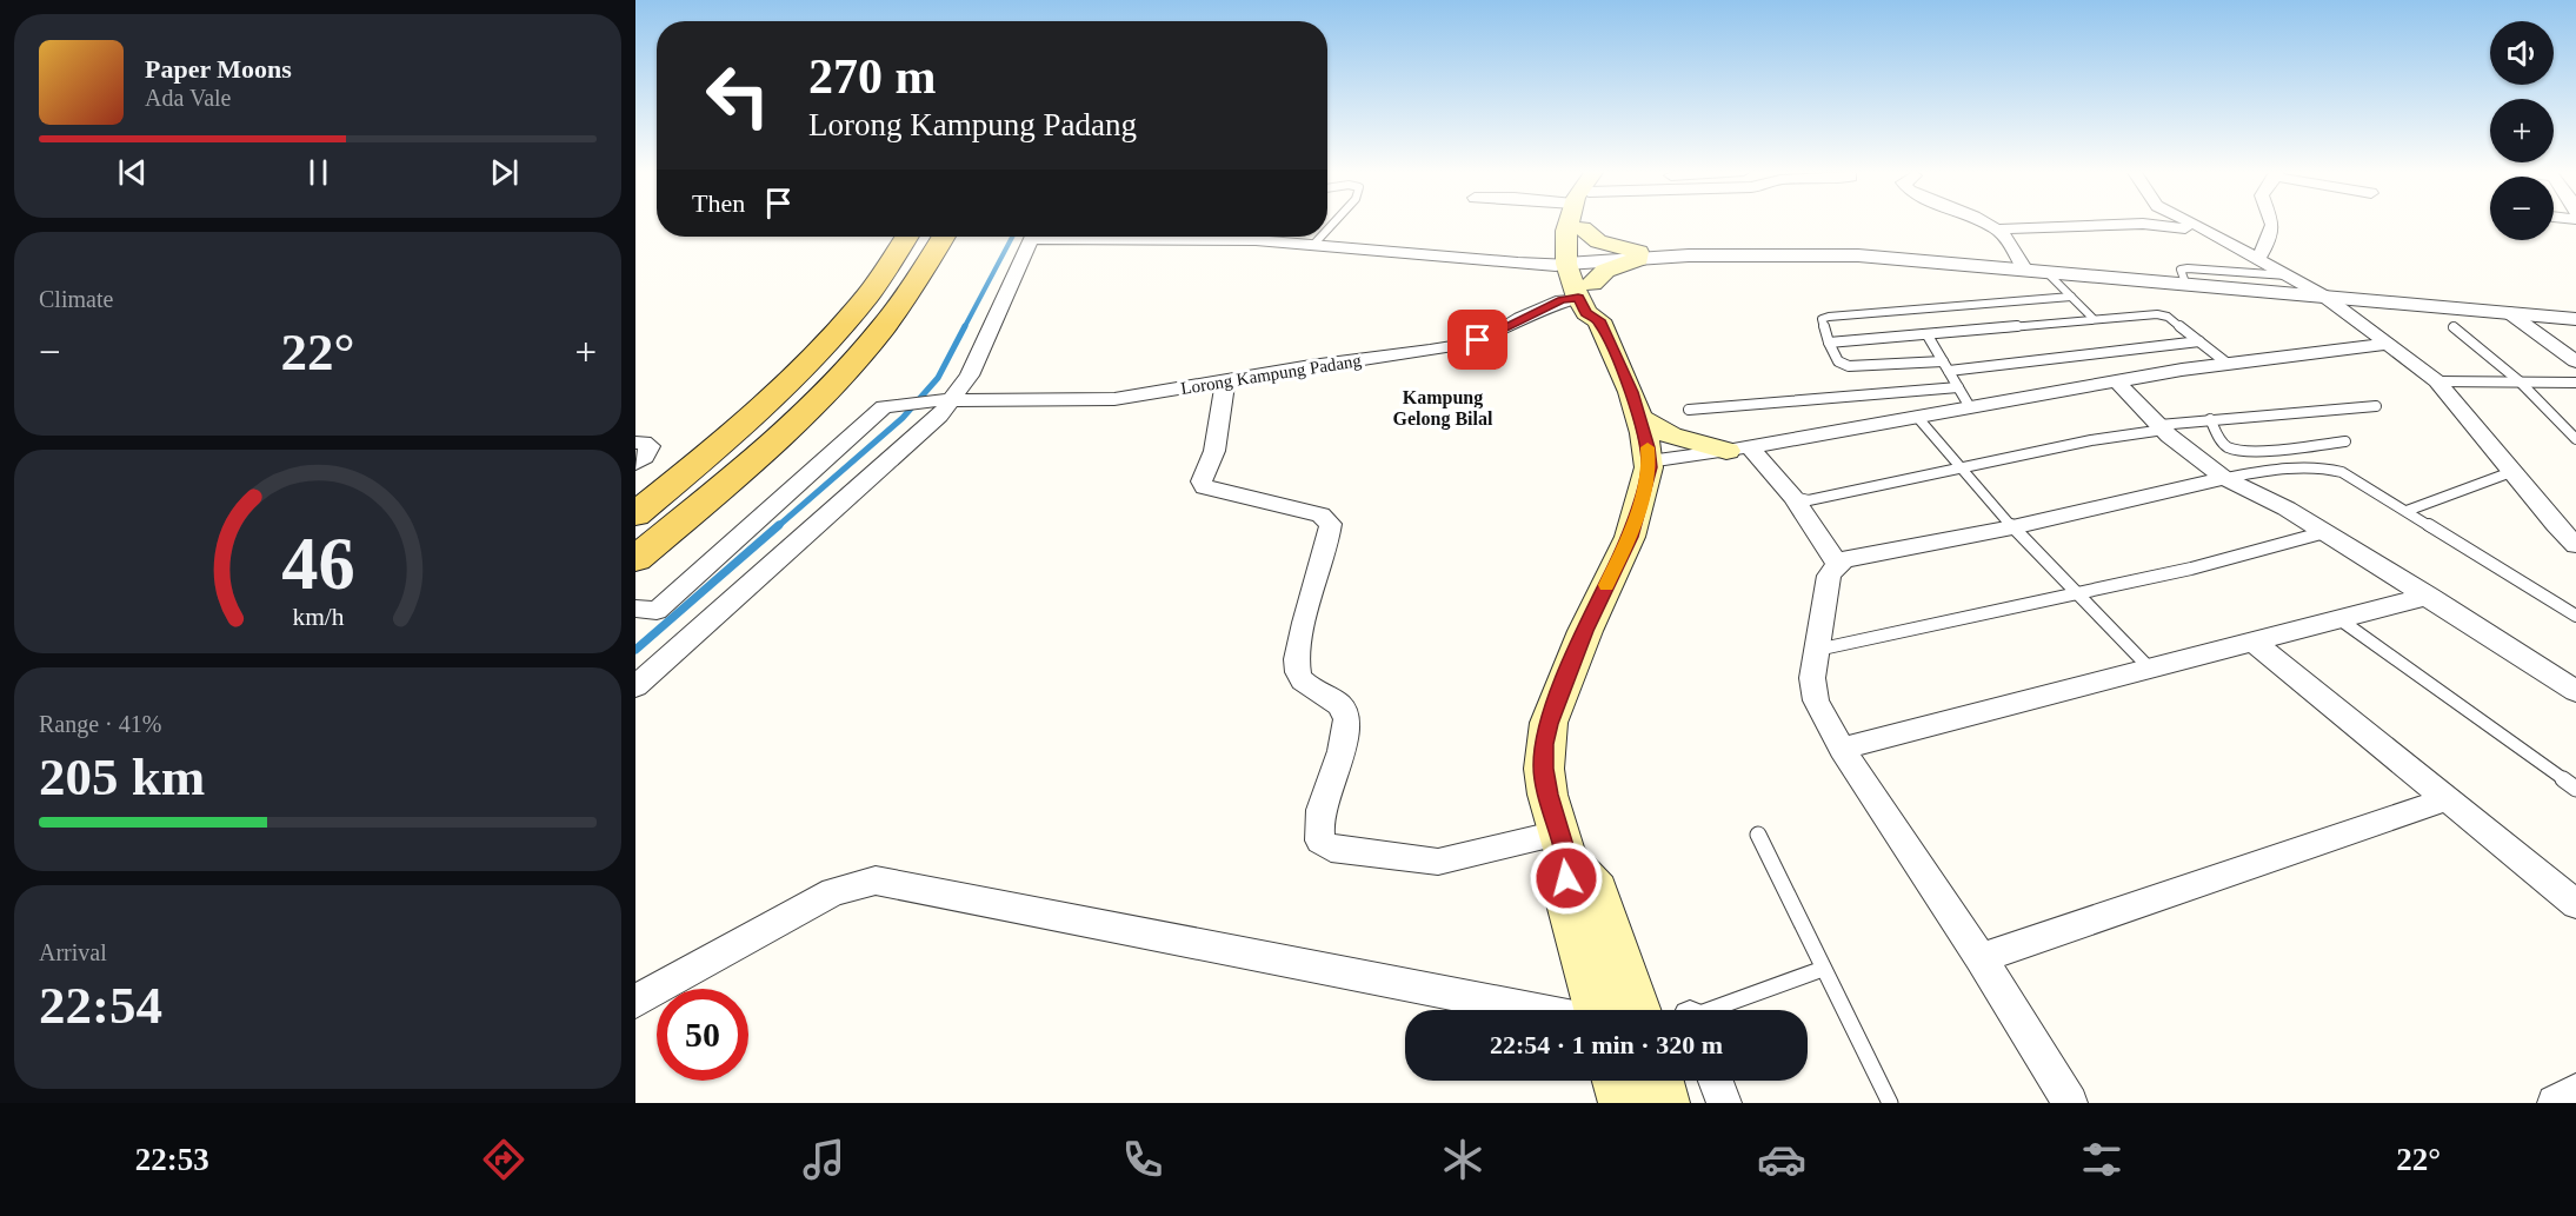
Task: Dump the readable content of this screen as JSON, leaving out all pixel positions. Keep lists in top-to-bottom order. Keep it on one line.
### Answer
{"streets":{"street":["Lorong Kampung Padang"]},"districts":["Kampung Gelong Bilal"],"page":{"map_buttons":["+","−"],"turn":["270 m","Lorong Kampung Padang"],"song":["Paper Moons","Ada Vale"],"then":"Then","tile":["Climate",["Range · 41%","205 km"],["Arrival","22:54"]],"heat":["−","22°","+"],"limit":"50","trip":"22:54 · 1 min · 320 m","tabs":["22:53","22°"],"gauge":["46","km/h"]}}
